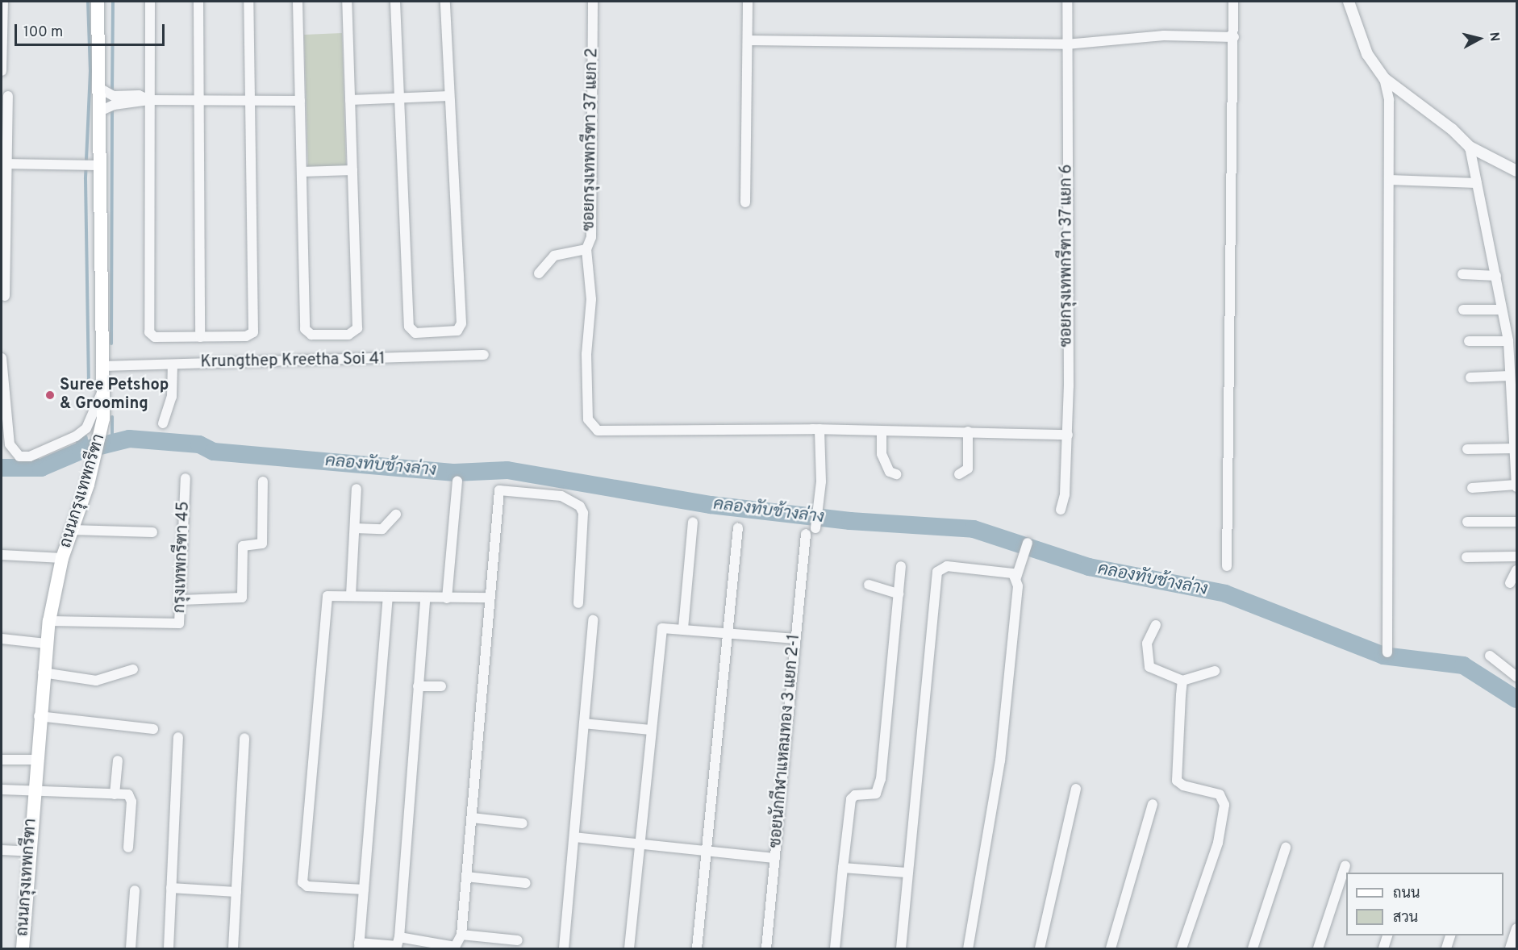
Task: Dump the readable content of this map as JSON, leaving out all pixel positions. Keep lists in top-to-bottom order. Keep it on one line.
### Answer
{"streets":{"main road":["ถนนกรุงเทพกรีฑา"],"street":["ซอยกรุงเทพกรีฑา 37 แยก 2","ซอยกรุงเทพกรีฑา 37 แยก 6","Krungthep Kreetha Soi 41","กรุงเทพกรีฑา 45","ซอยนักกีฬาแหลมทอง 3 แยก 2-1"]},"crossings":[["Krungthep Kreetha Soi 41","ถนนกรุงเทพกรีฑา"],["ถนนกรุงเทพกรีฑา","กรุงเทพกรีฑา 45"]],"water":["คลองทับช้างล่าง"],"places":["Suree Petshop & Grooming"],"legend":["ถนน","สวน"],"scale_bar":"100 m","north":"right"}
